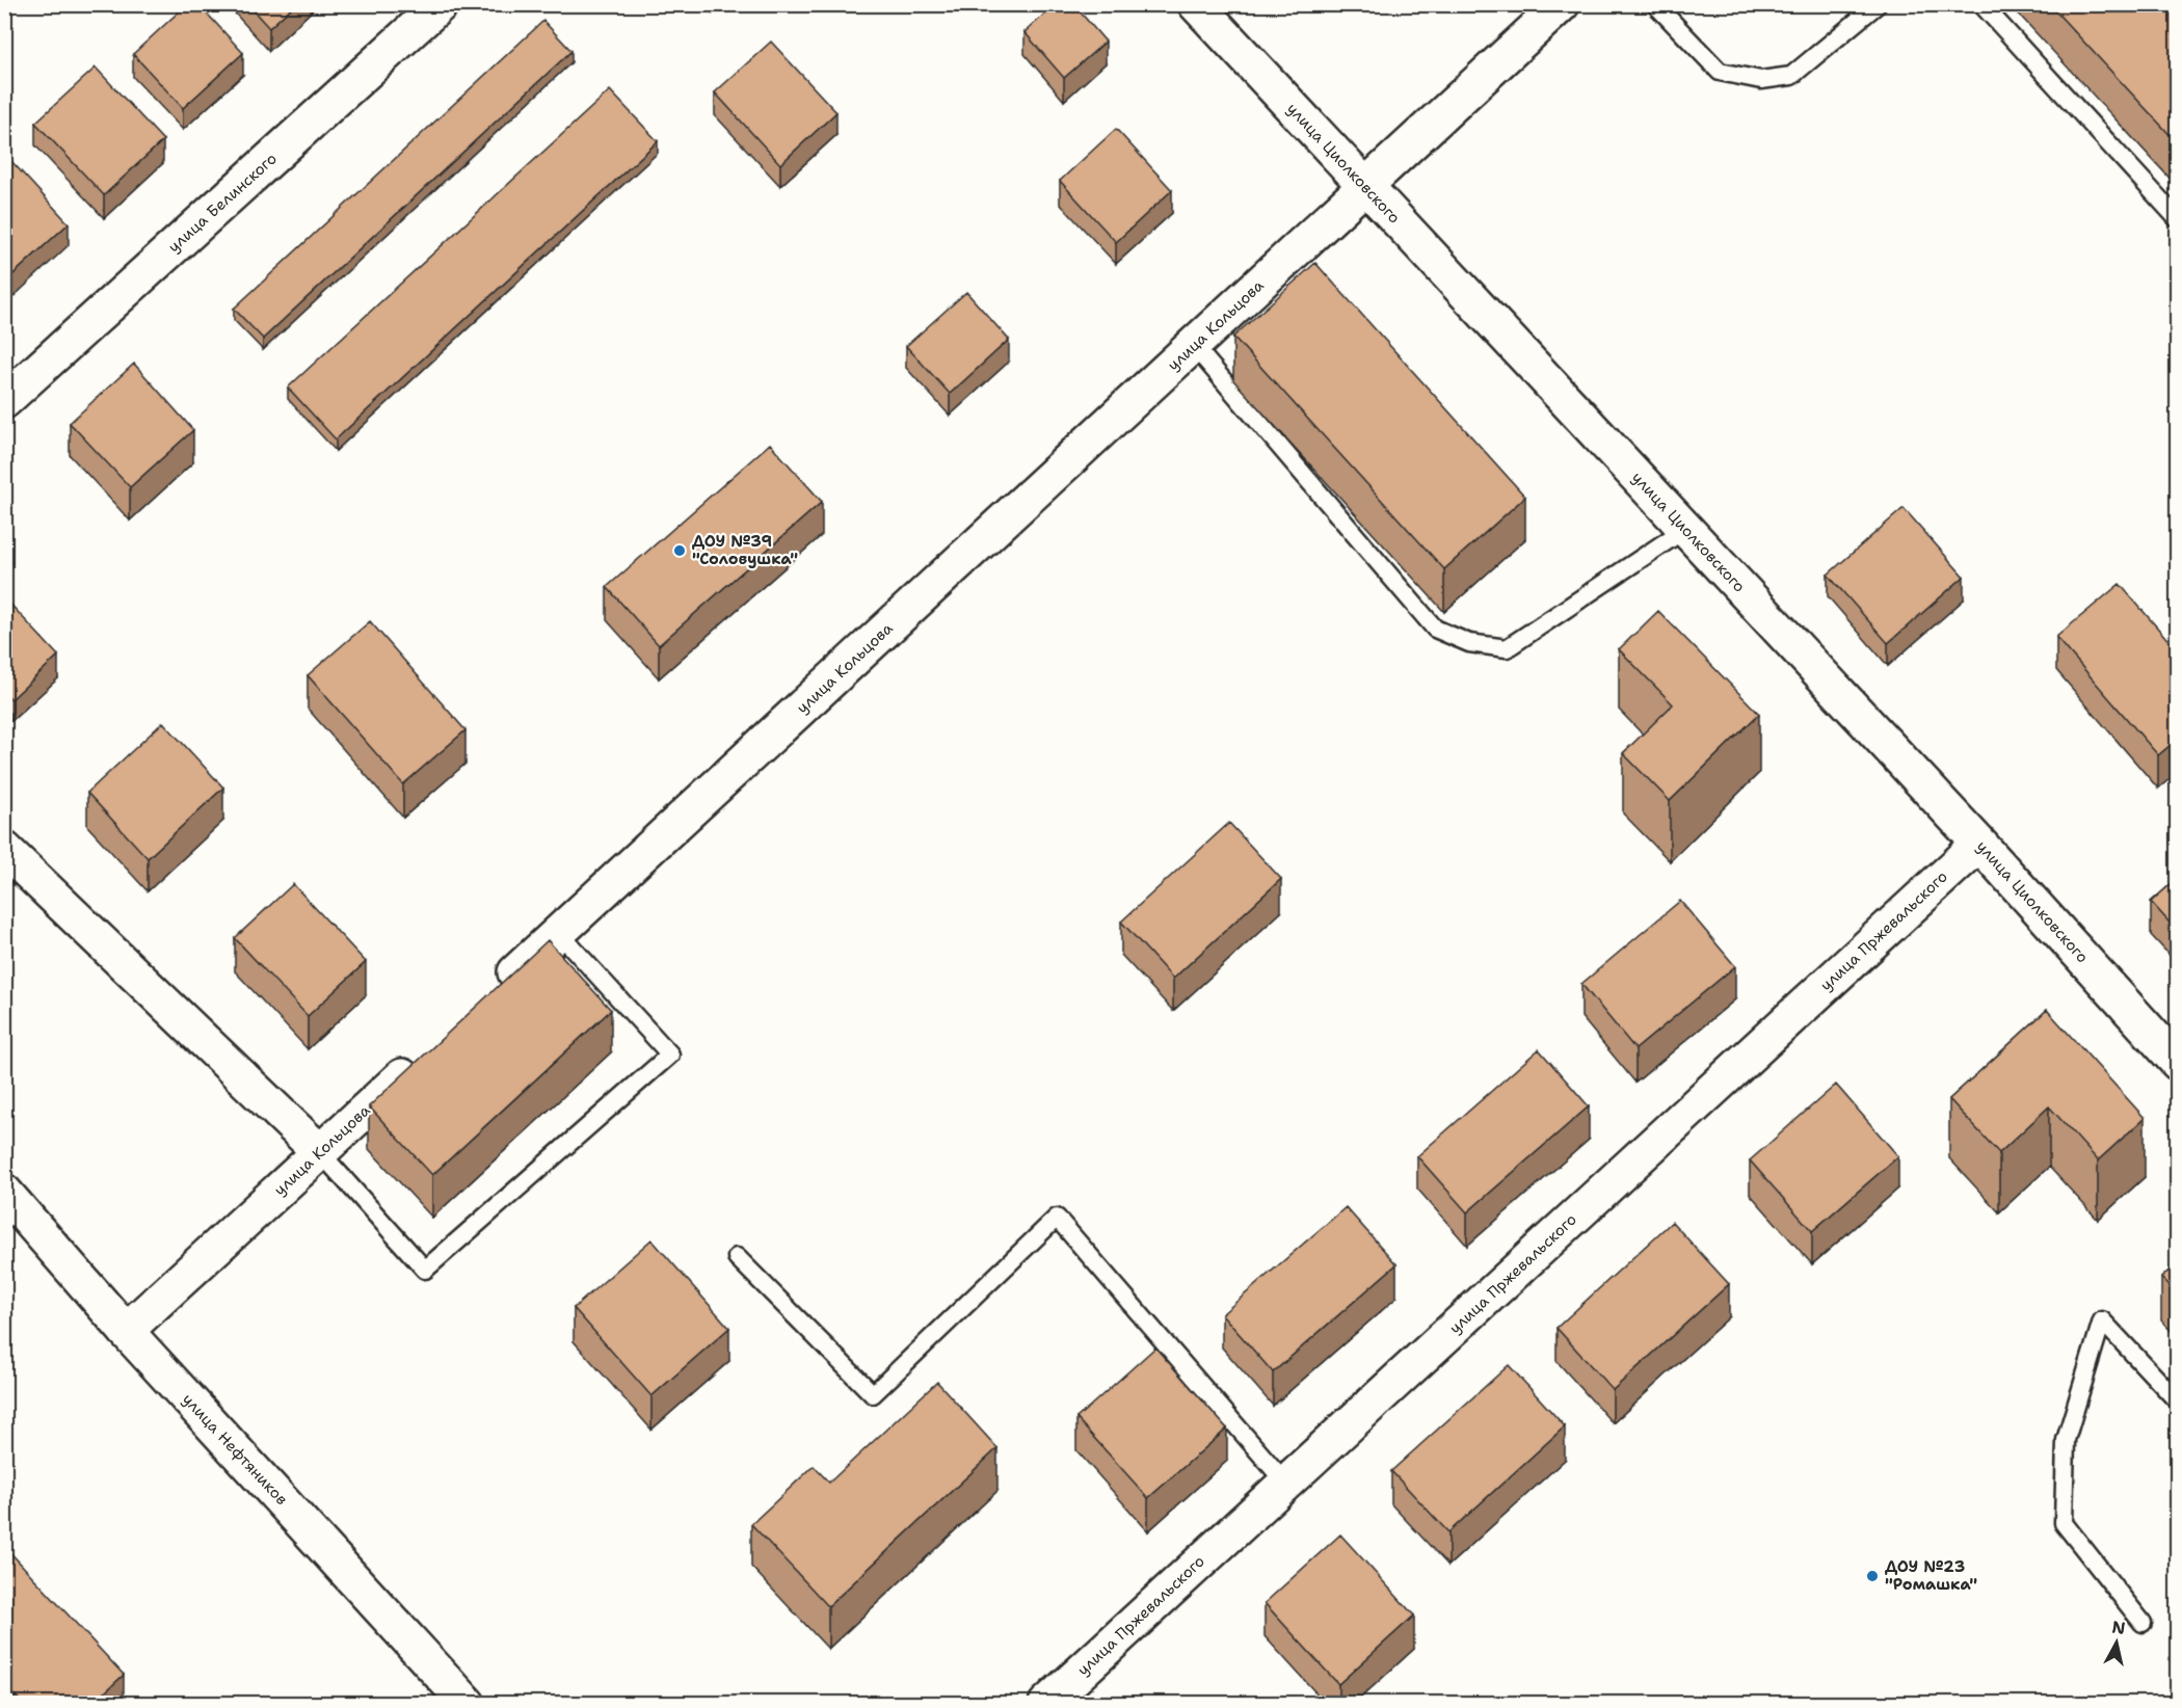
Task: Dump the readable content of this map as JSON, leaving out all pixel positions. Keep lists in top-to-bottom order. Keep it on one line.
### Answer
{"streets":{"street":["улица Циолковского","улица Белинского","улица Кольцова","улица Пржевальского","улица Нефтяников"]},"crossings":[["улица Циолковского","улица Кольцова"],["улица Циолковского","улица Пржевальского"],["улица Кольцова","улица Нефтяников"]],"places":["ДОУ №39 \"Соловушка\"","ДОУ №23 \"Ромашка\""],"north":"top"}
